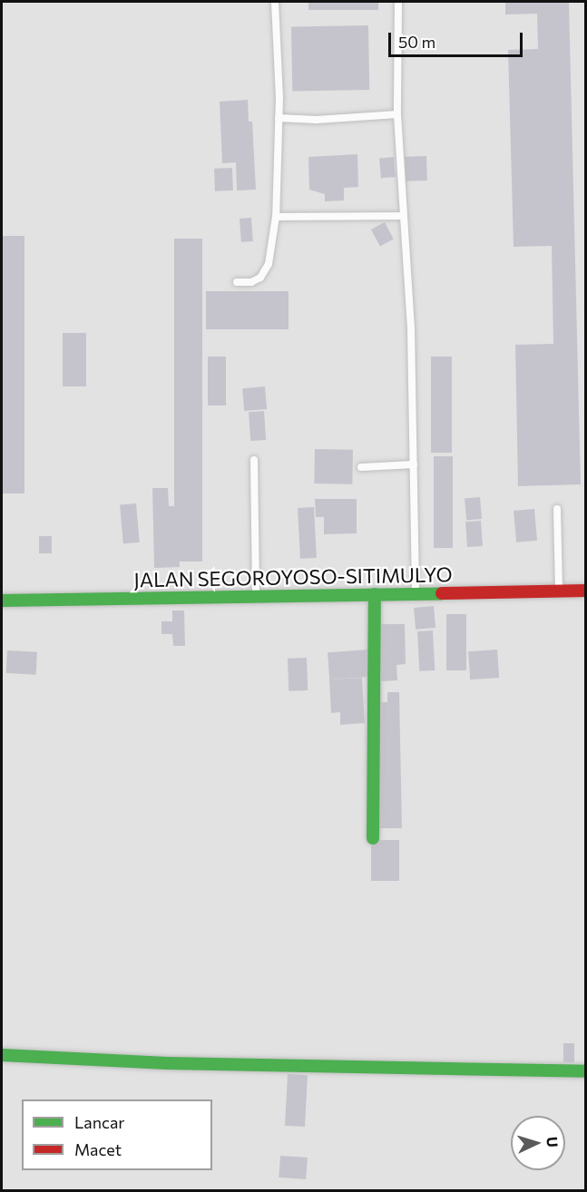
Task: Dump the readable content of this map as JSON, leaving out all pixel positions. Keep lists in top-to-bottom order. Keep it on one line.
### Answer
{"streets":{"street":["JALAN SEGOROYOSO-SITIMULYO"]},"legend":["Lancar","Macet"],"scale_bar":"50 m","north":"right"}
